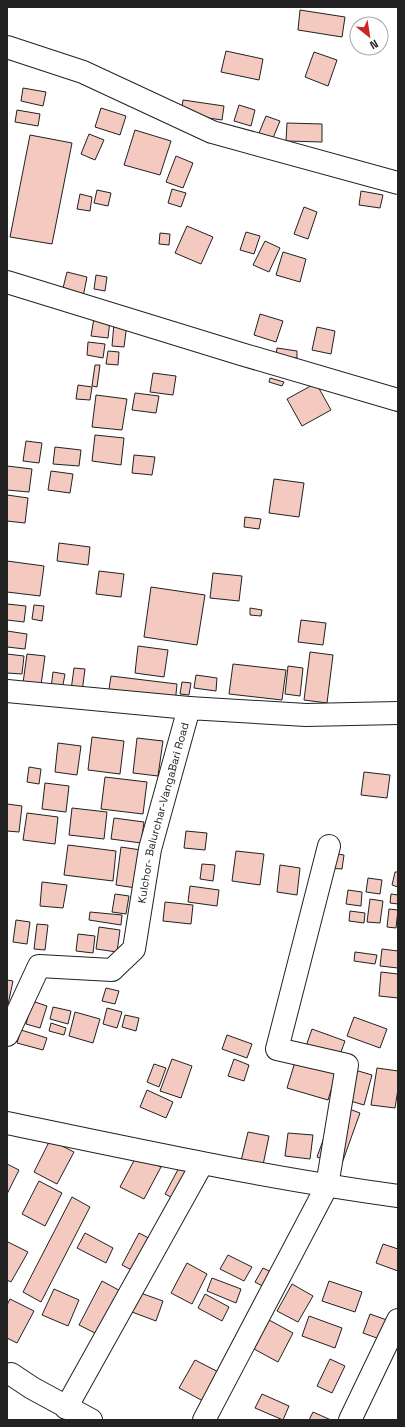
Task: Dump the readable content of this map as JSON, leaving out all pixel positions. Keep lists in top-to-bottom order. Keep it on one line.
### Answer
{"streets":{"street":["Kulchor- Balurchar-VangaBari Road"]},"north":"bottom right"}
